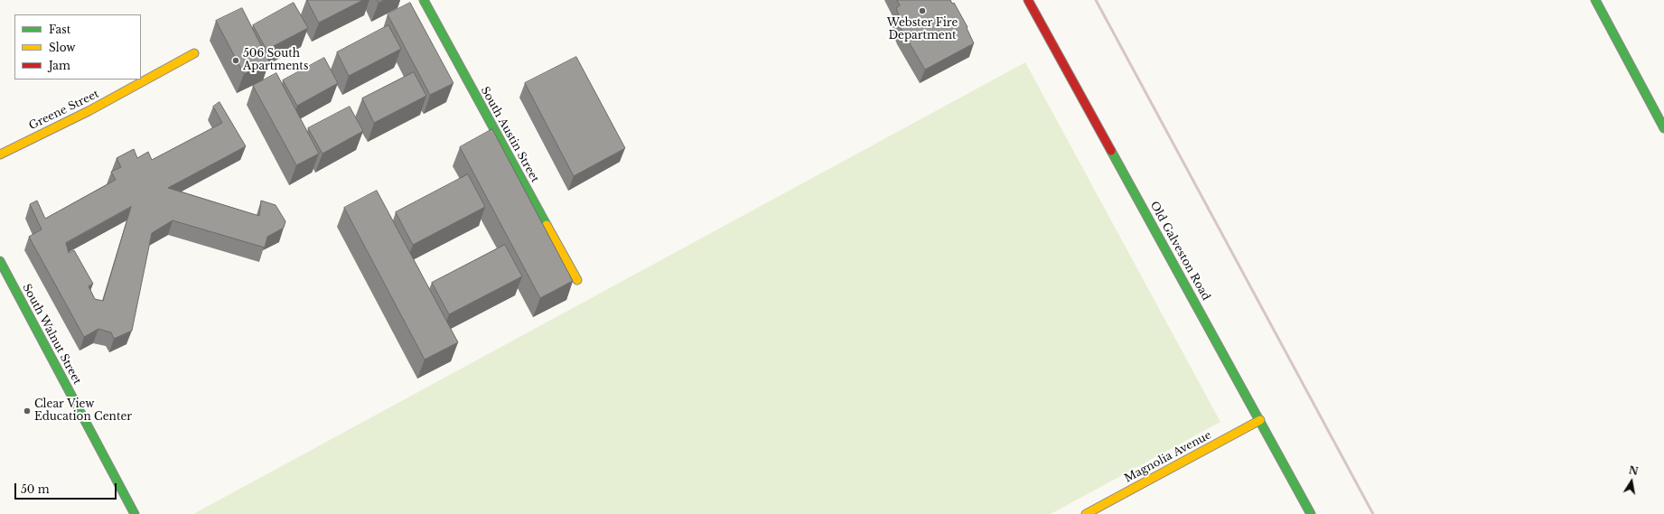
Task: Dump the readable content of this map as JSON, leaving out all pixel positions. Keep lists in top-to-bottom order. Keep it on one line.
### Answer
{"streets":{"street":["Greene Street","South Austin Street","Old Galveston Road","South Walnut Street","Magnolia Avenue"]},"crossings":[["Old Galveston Road","Magnolia Avenue"]],"places":["Webster Fire Department","506 South Apartments","Clear View Education Center"],"legend":["Fast","Slow","Jam"],"scale_bar":"50 m","north":"top"}
